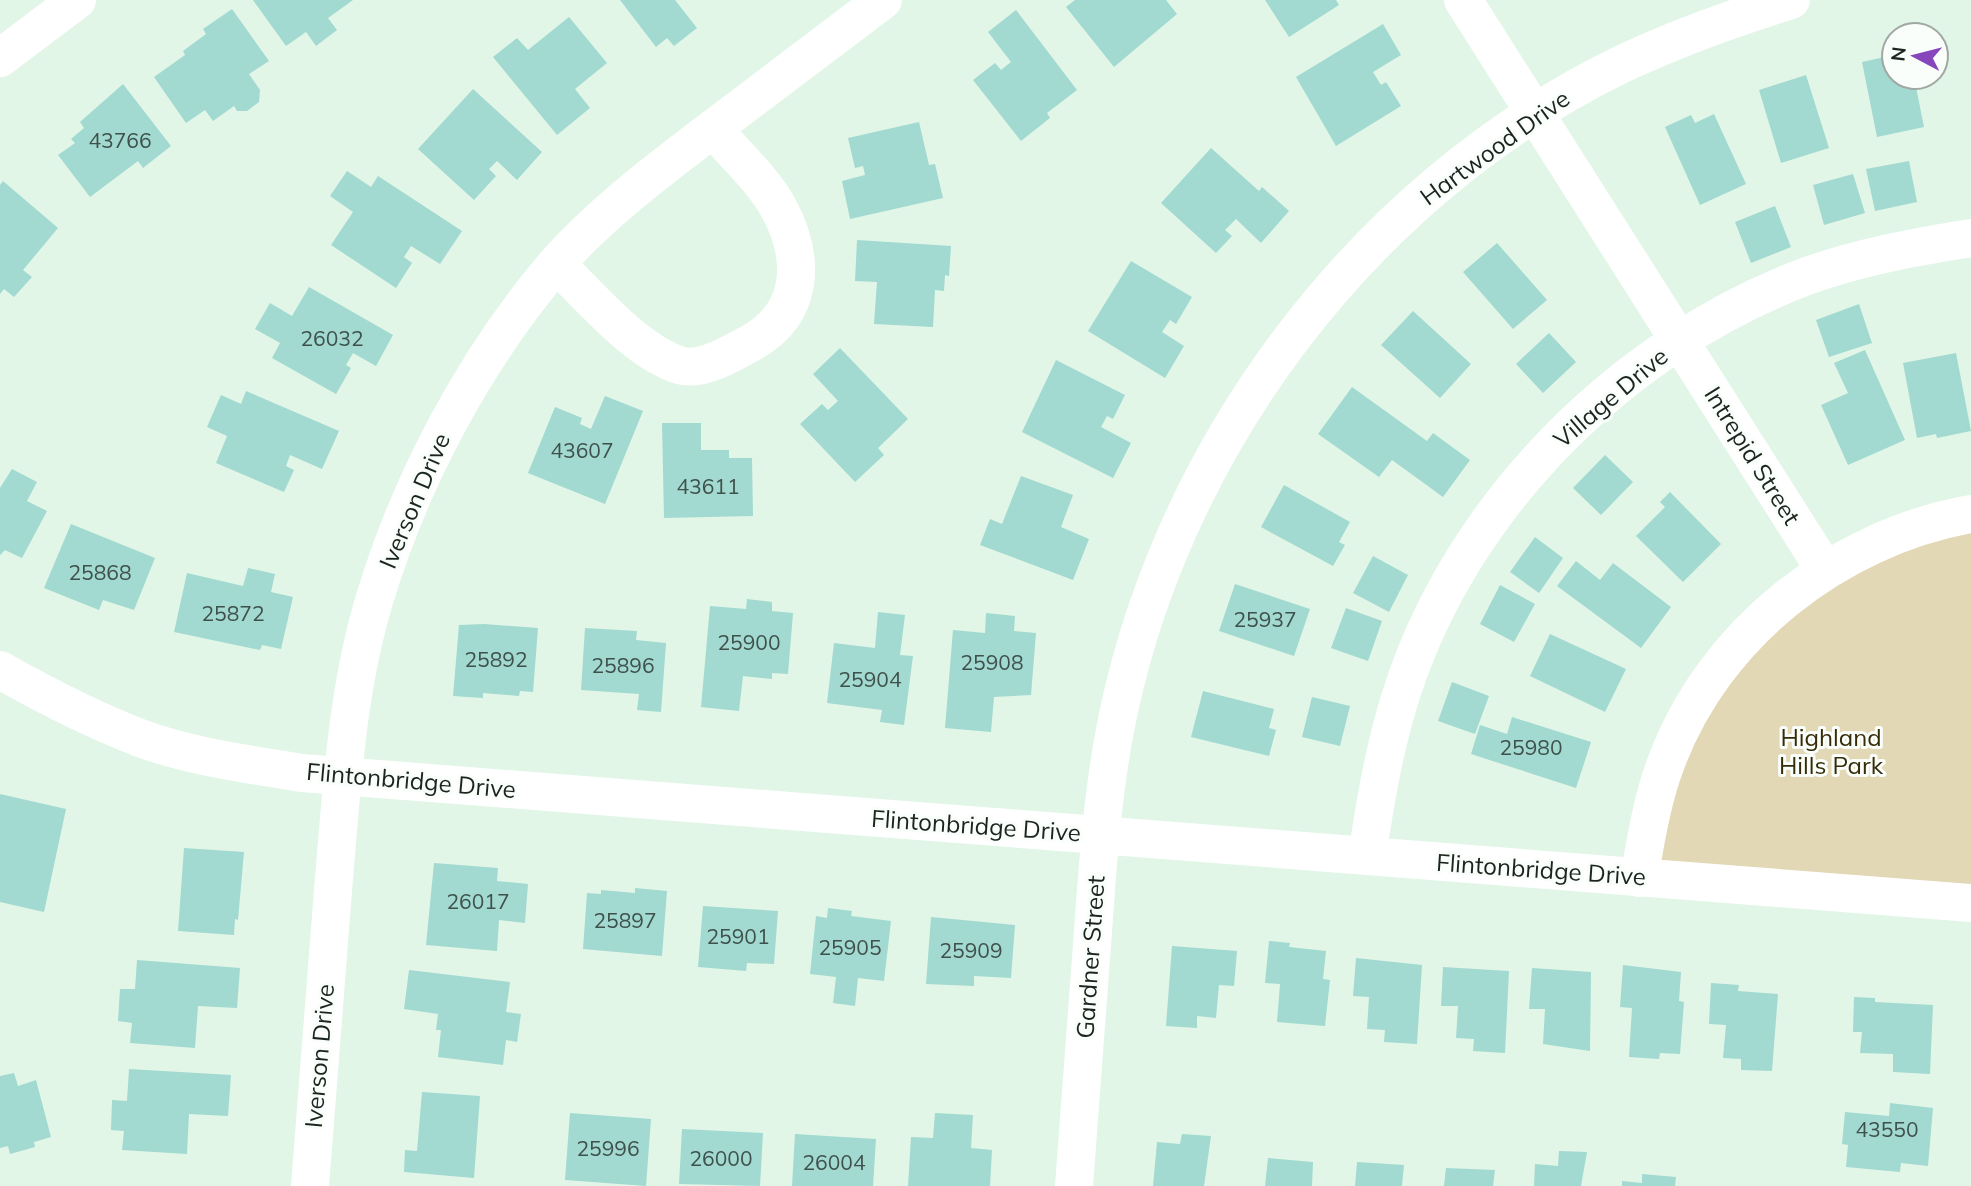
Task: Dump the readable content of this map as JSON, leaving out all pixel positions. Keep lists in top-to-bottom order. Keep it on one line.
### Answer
{"streets":{"street":["Hartwood Drive","Village Drive","Intrepid Street","Iverson Drive","Flintonbridge Drive","Gardner Street"]},"crossings":[["Hartwood Drive","Village Drive"],["Hartwood Drive","Gardner Street"],["Village Drive","Intrepid Street"],["Village Drive","Flintonbridge Drive"],["Iverson Drive","Flintonbridge Drive"],["Flintonbridge Drive","Gardner Street"]],"parks":["Highland Hills Park"],"house_numbers":["43766","26032","43607","43611","25868","25872","25937","25900","25892","25908","25896","25904","25980","26017","25897","25901","25905","25909","43550","25996","26000","26004"],"north":"left"}
